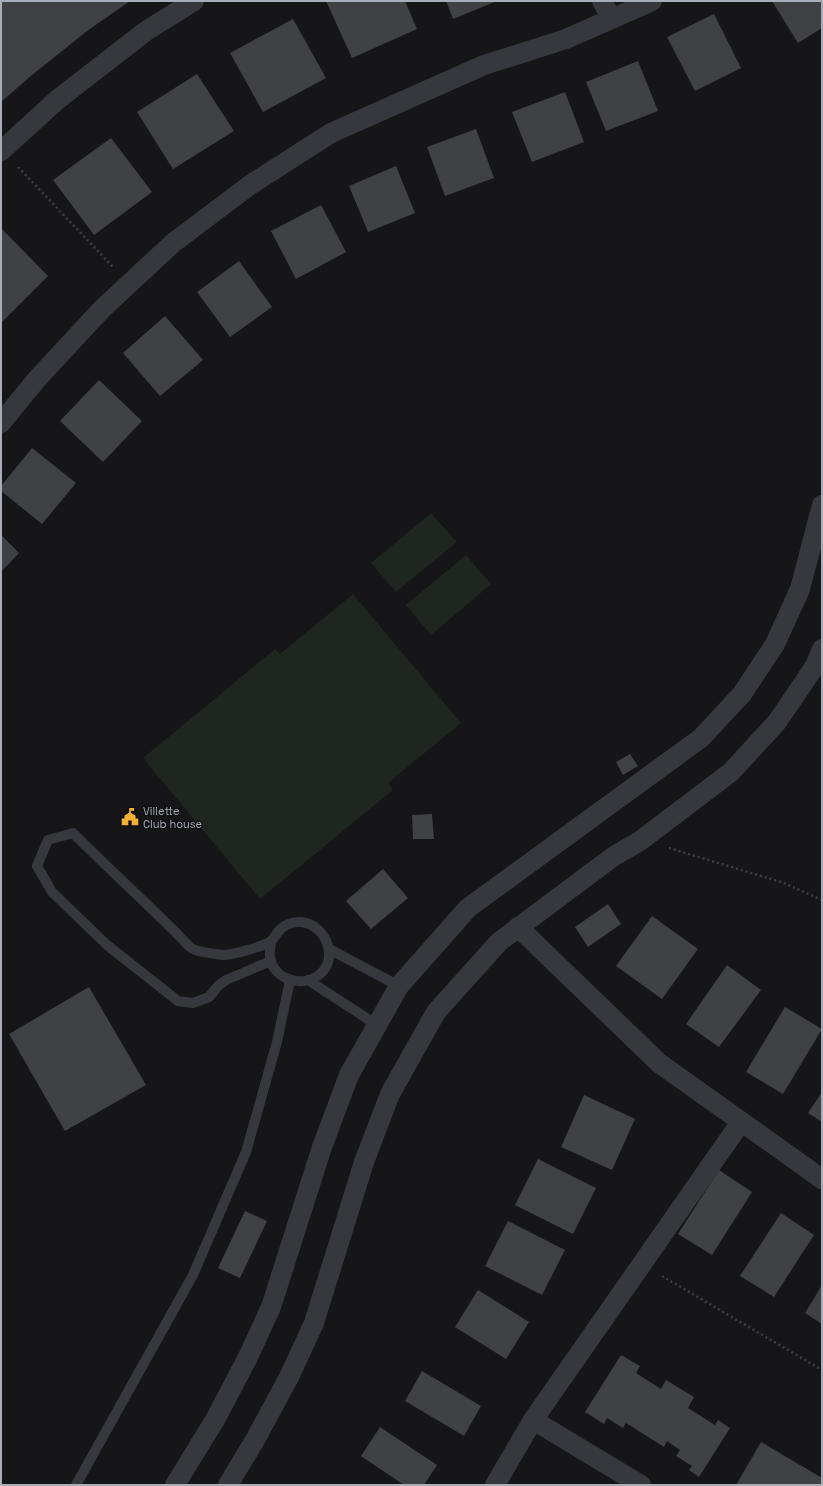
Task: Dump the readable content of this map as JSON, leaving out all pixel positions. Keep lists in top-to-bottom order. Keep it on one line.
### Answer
{"places":{"public building":["Villette Club house"]}}
